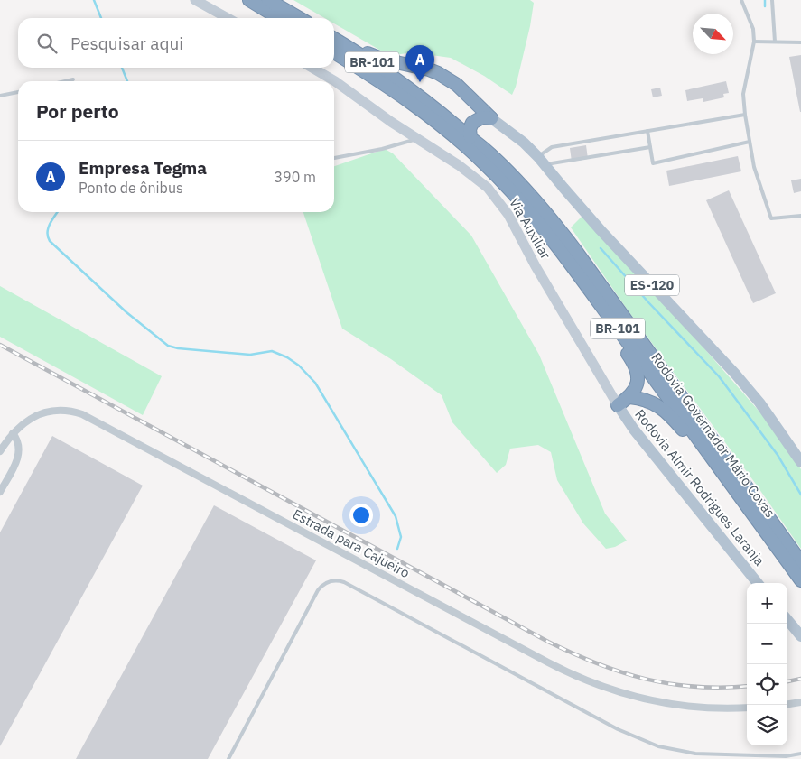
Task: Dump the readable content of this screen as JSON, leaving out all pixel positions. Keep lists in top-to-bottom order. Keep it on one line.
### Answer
{"streets":{"highway":["BR-101","Rodovia Governador Mário Covas"],"main road":["ES-120","Rodovia Almir Rodrigues Laranja"],"street":["Via Auxiliar","Estrada para Cajueiro"]},"crossings":[["Via Auxiliar","Rodovia Almir Rodrigues Laranja"]],"north":"bottom right","page":{"search":"Pesquisar aqui","pins":"A","heading":"Por perto","list":[{"mark":"A","name":"Empresa Tegma","note":"Ponto de ônibus","value":"390 m"}],"map_buttons":["+","−"]}}
